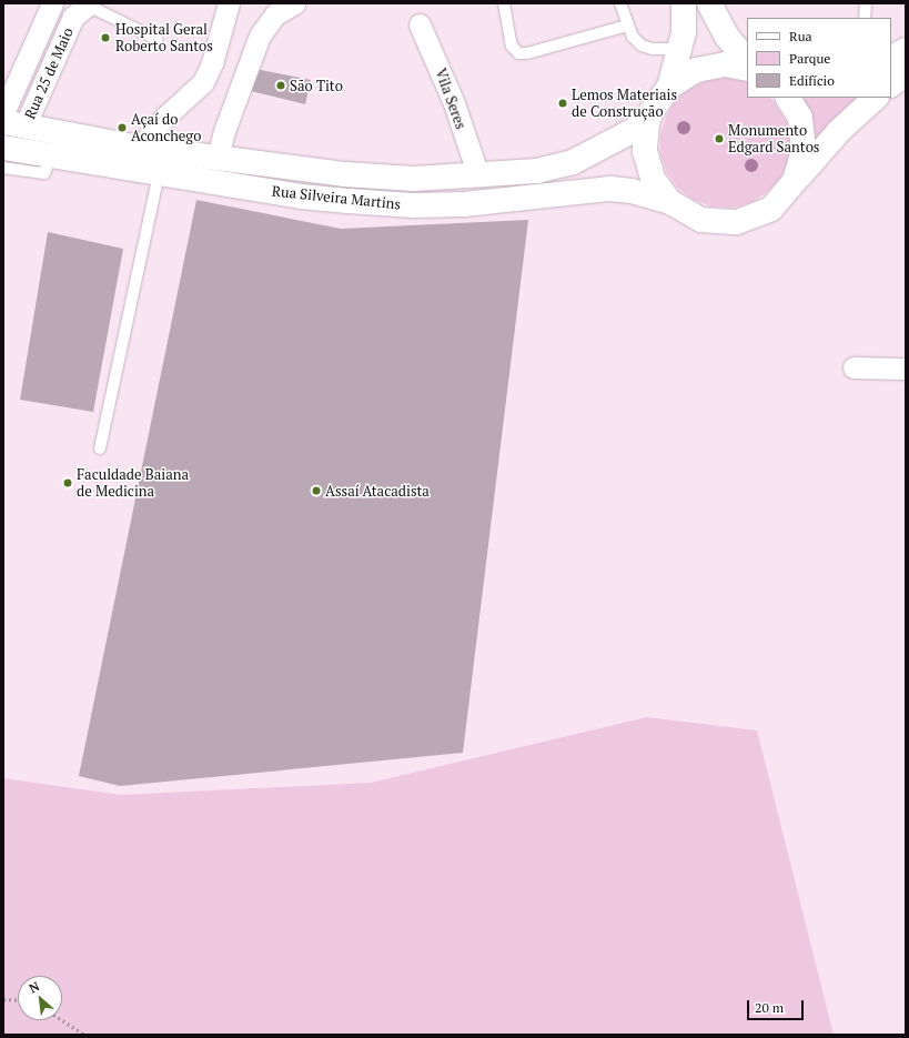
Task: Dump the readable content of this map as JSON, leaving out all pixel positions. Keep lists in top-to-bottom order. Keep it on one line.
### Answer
{"streets":{"main road":["Rua Silveira Martins"],"street":["Rua 25 de Maio","Vila Seres"]},"crossings":[["Rua 25 de Maio","Rua Silveira Martins"],["Vila Seres","Rua Silveira Martins"]],"places":["Hospital Geral Roberto Santos","São Tito","Lemos Materiais de Construção","Açaí do Aconchego","Monumento Edgard Santos","Faculdade Baiana de Medicina","Assaí Atacadista"],"legend":["Rua","Parque","Edifício"],"scale_bar":"20 m","north":"top left"}
